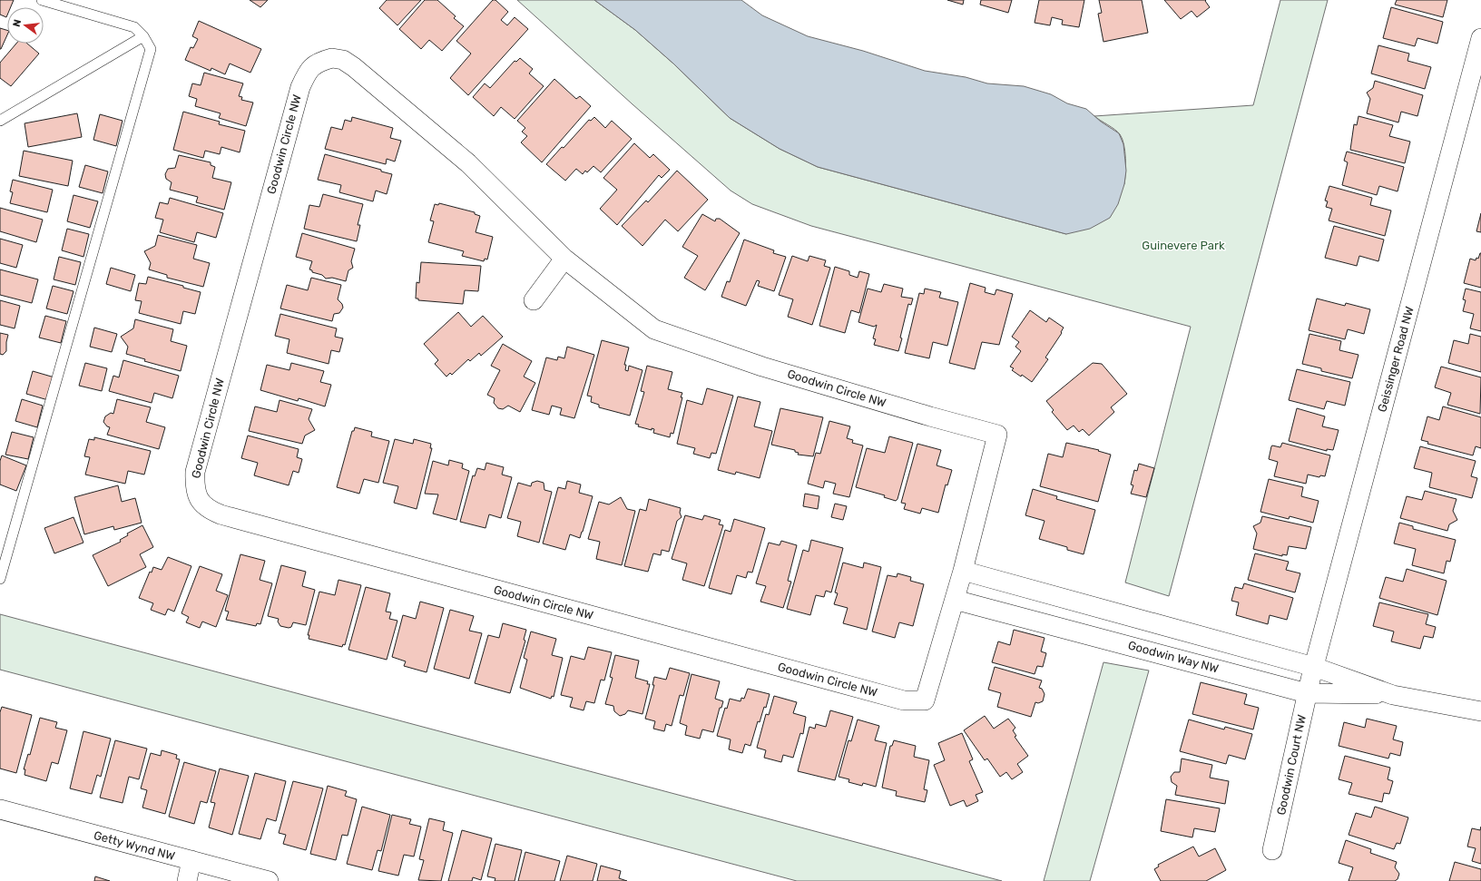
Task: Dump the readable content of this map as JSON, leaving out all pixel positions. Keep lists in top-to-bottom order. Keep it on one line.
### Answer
{"streets":{"street":["Goodwin Circle NW","Geissinger Road NW","Goodwin Way NW","Goodwin Court NW","Getty Wynd NW"]},"crossings":[["Goodwin Circle NW","Goodwin Way NW"],["Geissinger Road NW","Goodwin Way NW"],["Geissinger Road NW","Goodwin Court NW"],["Goodwin Way NW","Goodwin Court NW"]],"parks":["Guinevere Park"],"north":"left"}
